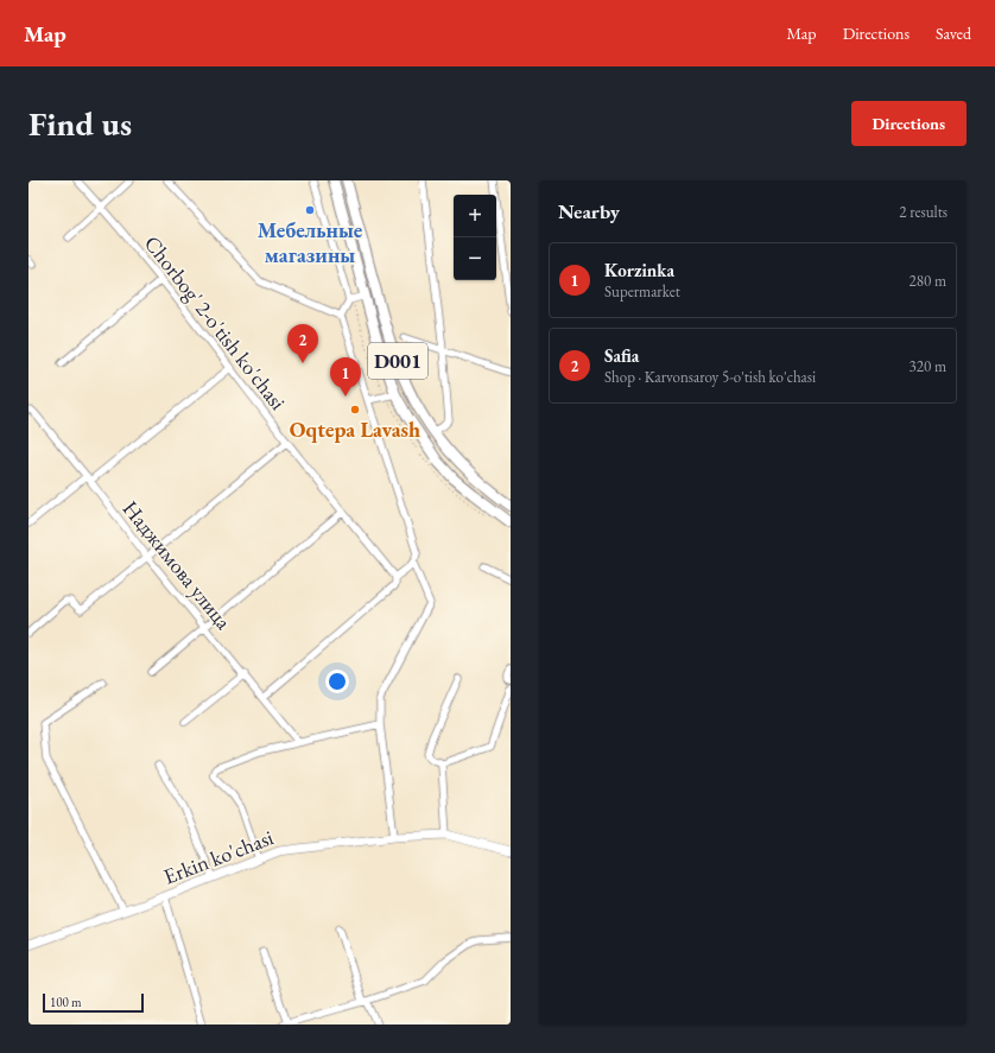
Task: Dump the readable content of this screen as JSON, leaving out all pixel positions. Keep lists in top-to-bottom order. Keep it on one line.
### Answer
{"streets":{"highway":["D001"],"main road":["Erkin ko'chasi"],"street":["Chorbog' 2-o'tish ko'chasi","Наджимова улица"]},"places":["Мебельные магазины","Oqtepa Lavash"],"scale_bar":"100 m","page":{"header":"Map","nav":["Map","Directions","Saved"],"buttons":"Directions","title":"Find us","heading":["Nearby","2 results"],"map_buttons":["+","−"],"list":[{"mark":"1","name":"Korzinka","note":"Supermarket","value":"280 m"},{"mark":"2","name":"Safia","note":"Shop · Karvonsaroy 5-o'tish ko'chasi","value":"320 m"}],"pins":["2","1"],"scale":"100 m"}}
